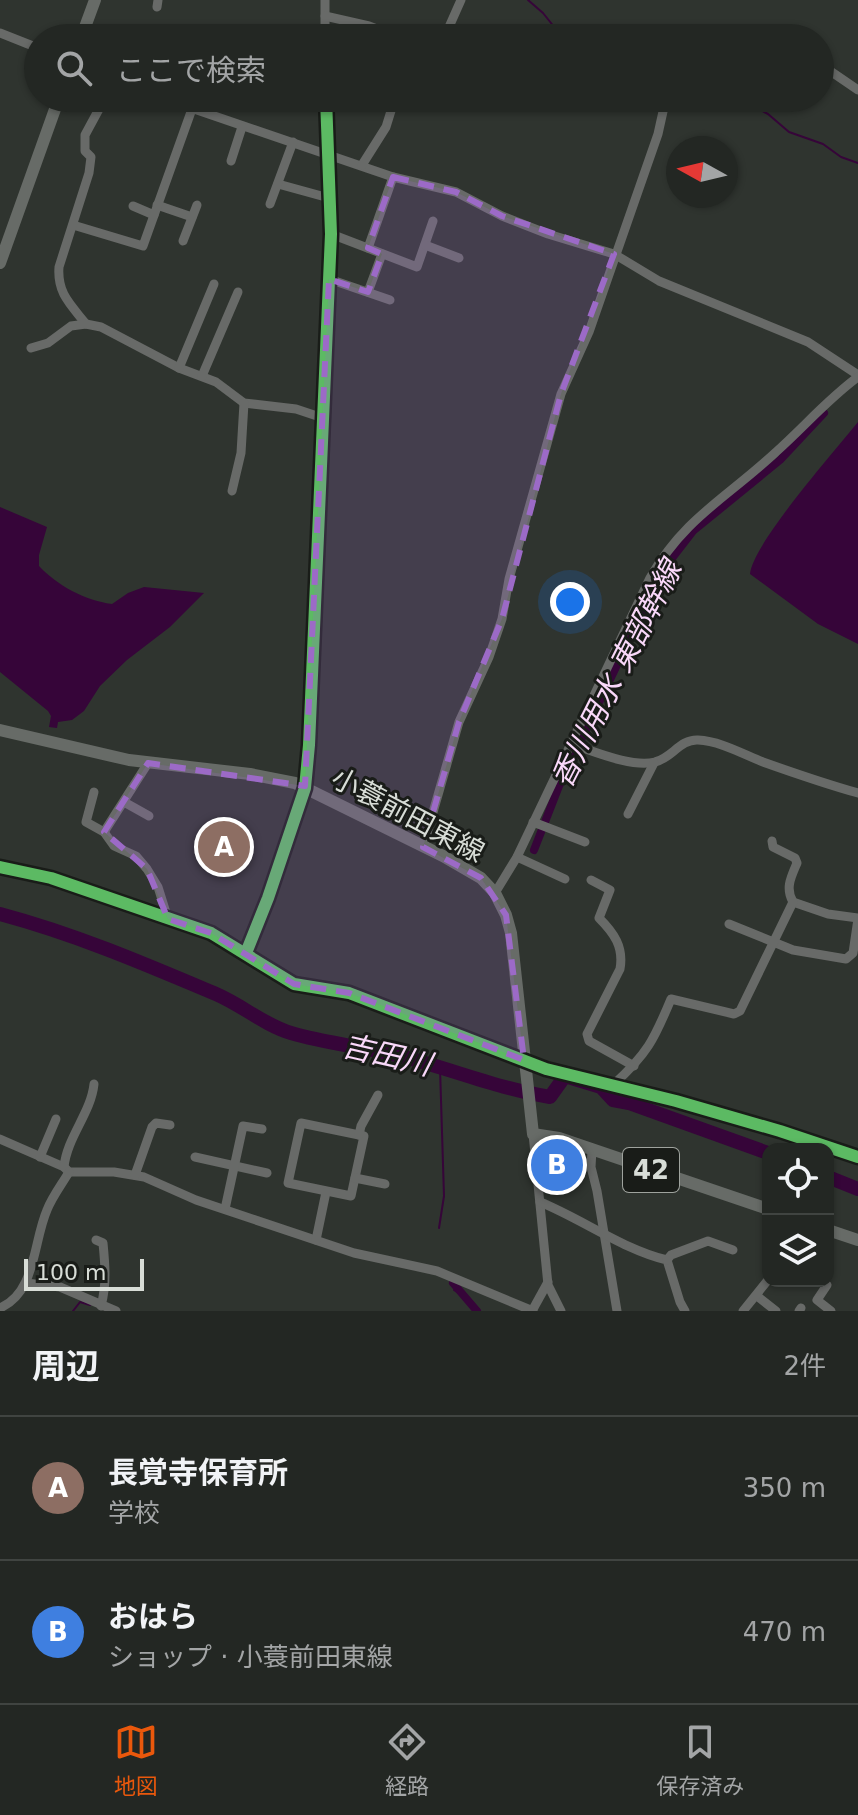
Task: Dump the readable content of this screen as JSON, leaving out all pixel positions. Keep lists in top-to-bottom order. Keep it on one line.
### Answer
{"streets":{"main road":["小蓑前田東線","42"]},"crossings":[["小蓑前田東線","42"]],"water":["香川用水 東部幹線","吉田川"],"scale_bar":"100 m","north":"left","page":{"search":"ここで検索","pins":["A","B"],"scale":"100 m","heading":["周辺","2件"],"list":[{"mark":"A","name":"長覚寺保育所","note":"学校","value":"350 m"},{"mark":"B","name":"おはら","note":"ショップ · 小蓑前田東線","value":"470 m"}],"nav":["地図","経路","保存済み"]}}
